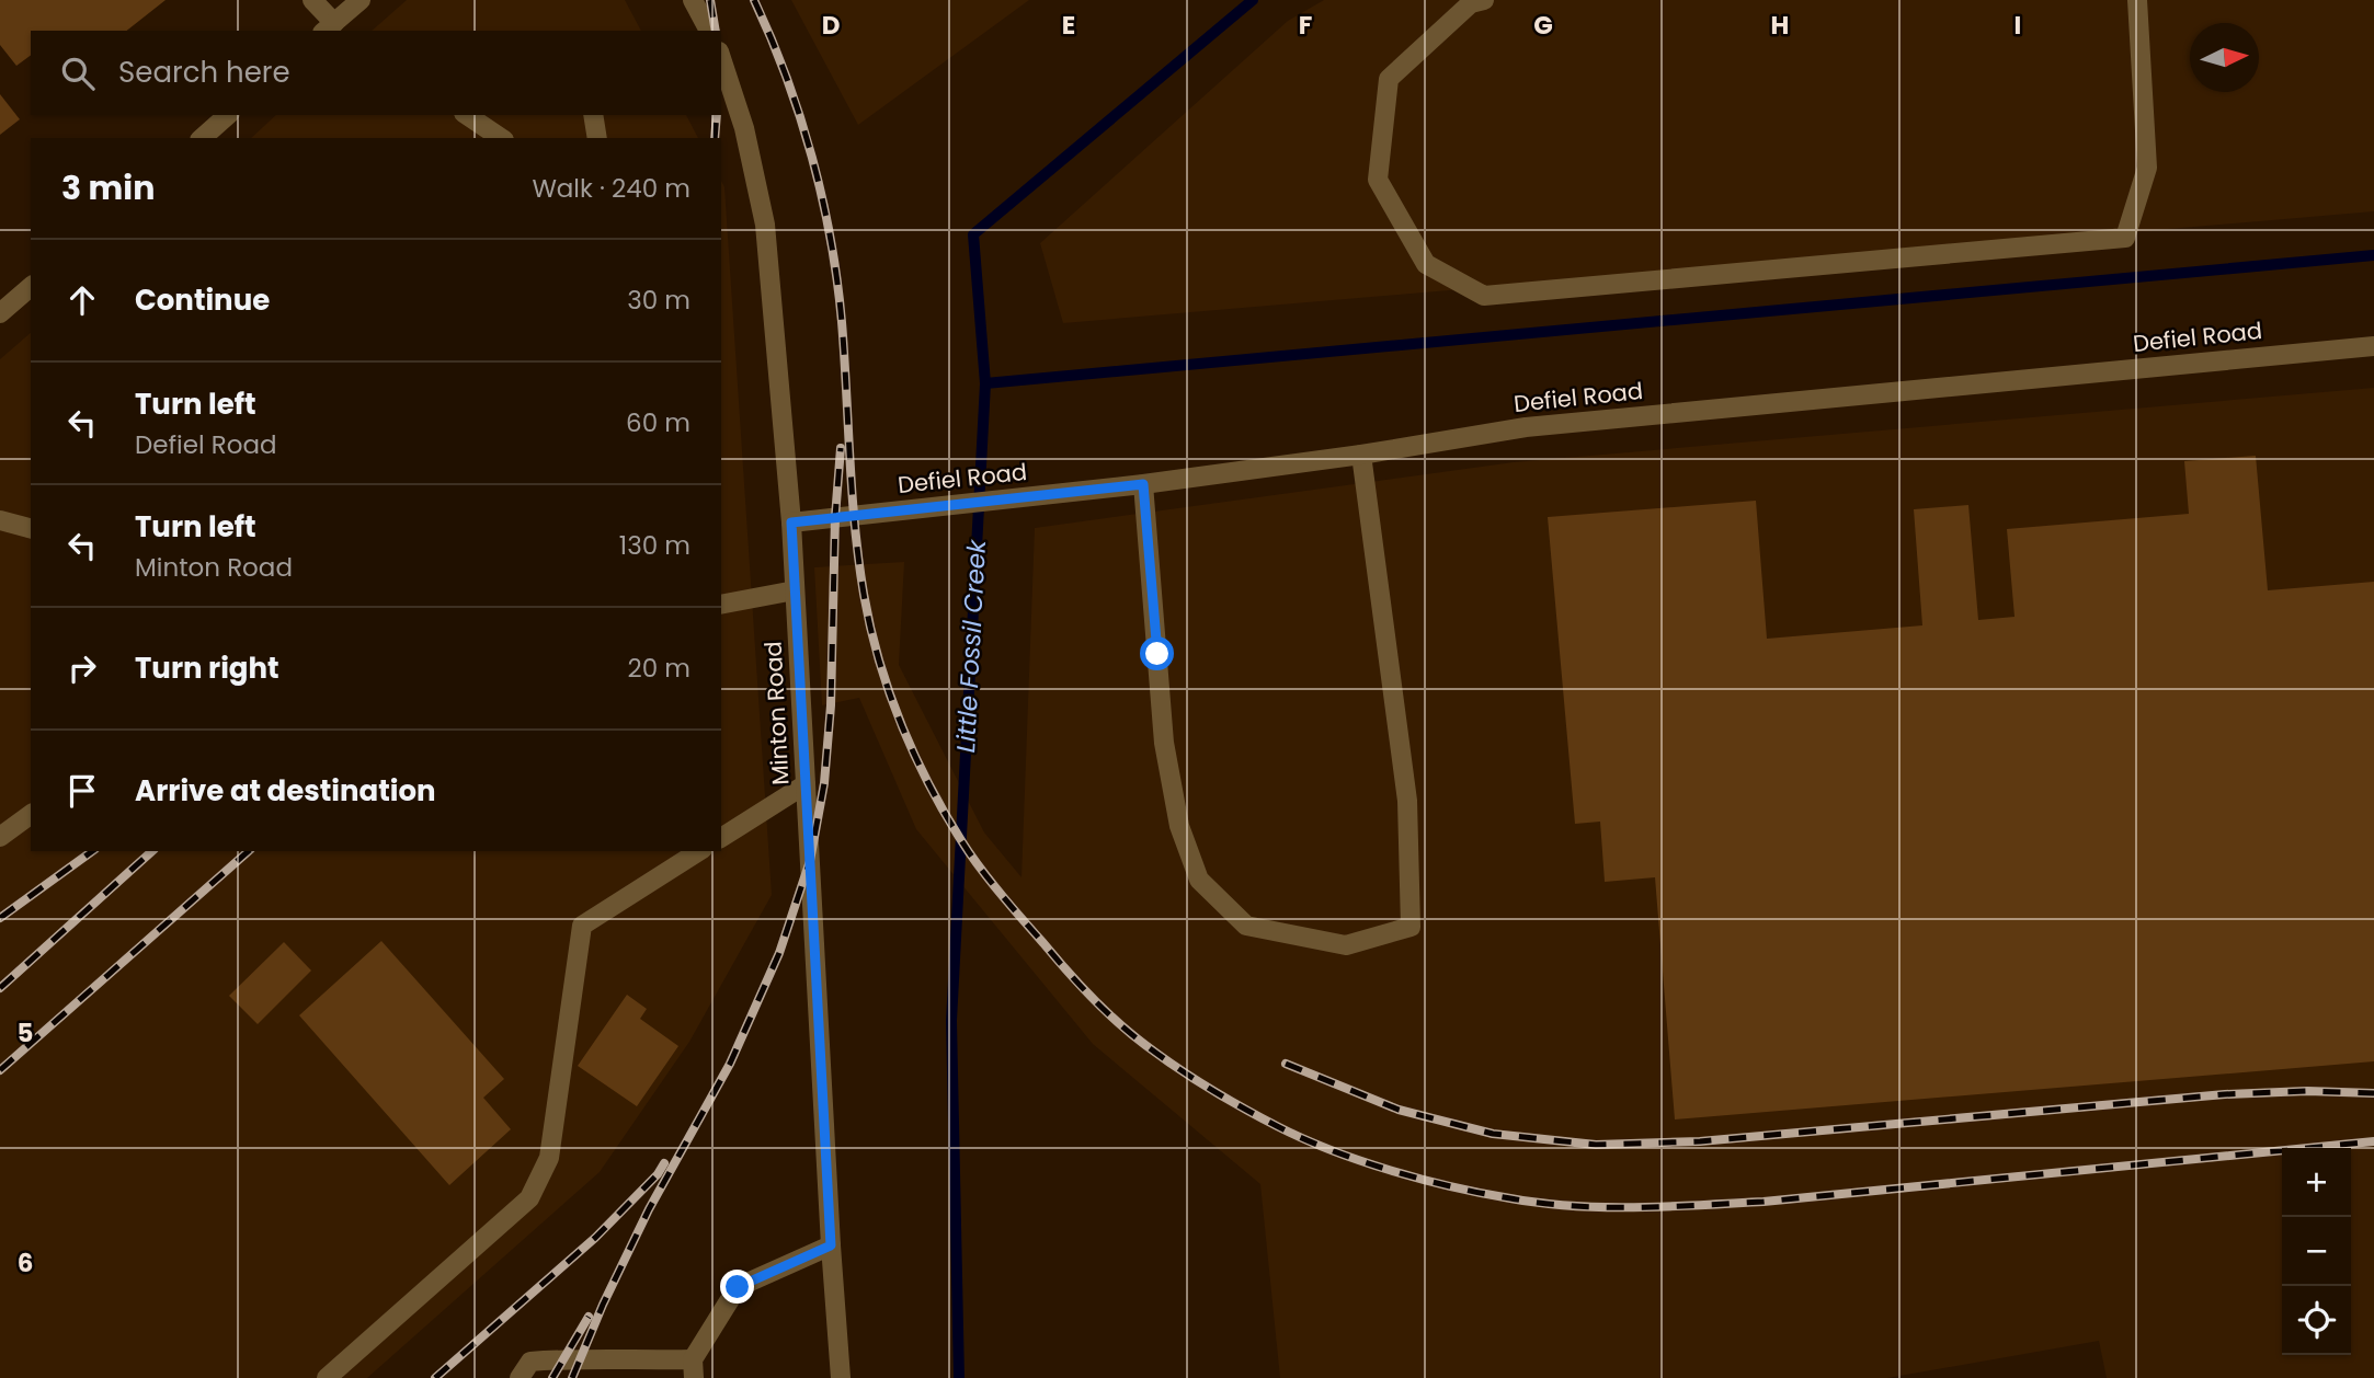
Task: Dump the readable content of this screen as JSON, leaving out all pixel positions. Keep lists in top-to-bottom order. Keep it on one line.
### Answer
{"streets":{"street":["Defiel Road","Minton Road"]},"crossings":[["Defiel Road","Minton Road"]],"water":["Little Fossil Creek"],"north":"right","page":{"search":"Search here","heading":["3 min","Walk · 240 m"],"list":[["Continue","30 m"],["Turn left","Defiel Road","60 m"],["Turn left","Minton Road","130 m"],["Turn right","20 m"],"Arrive at destination"],"map_buttons":["+","−"]},"grid":{"columns":["D","E","F","G","H","I"],"rows":["5","6"]}}
